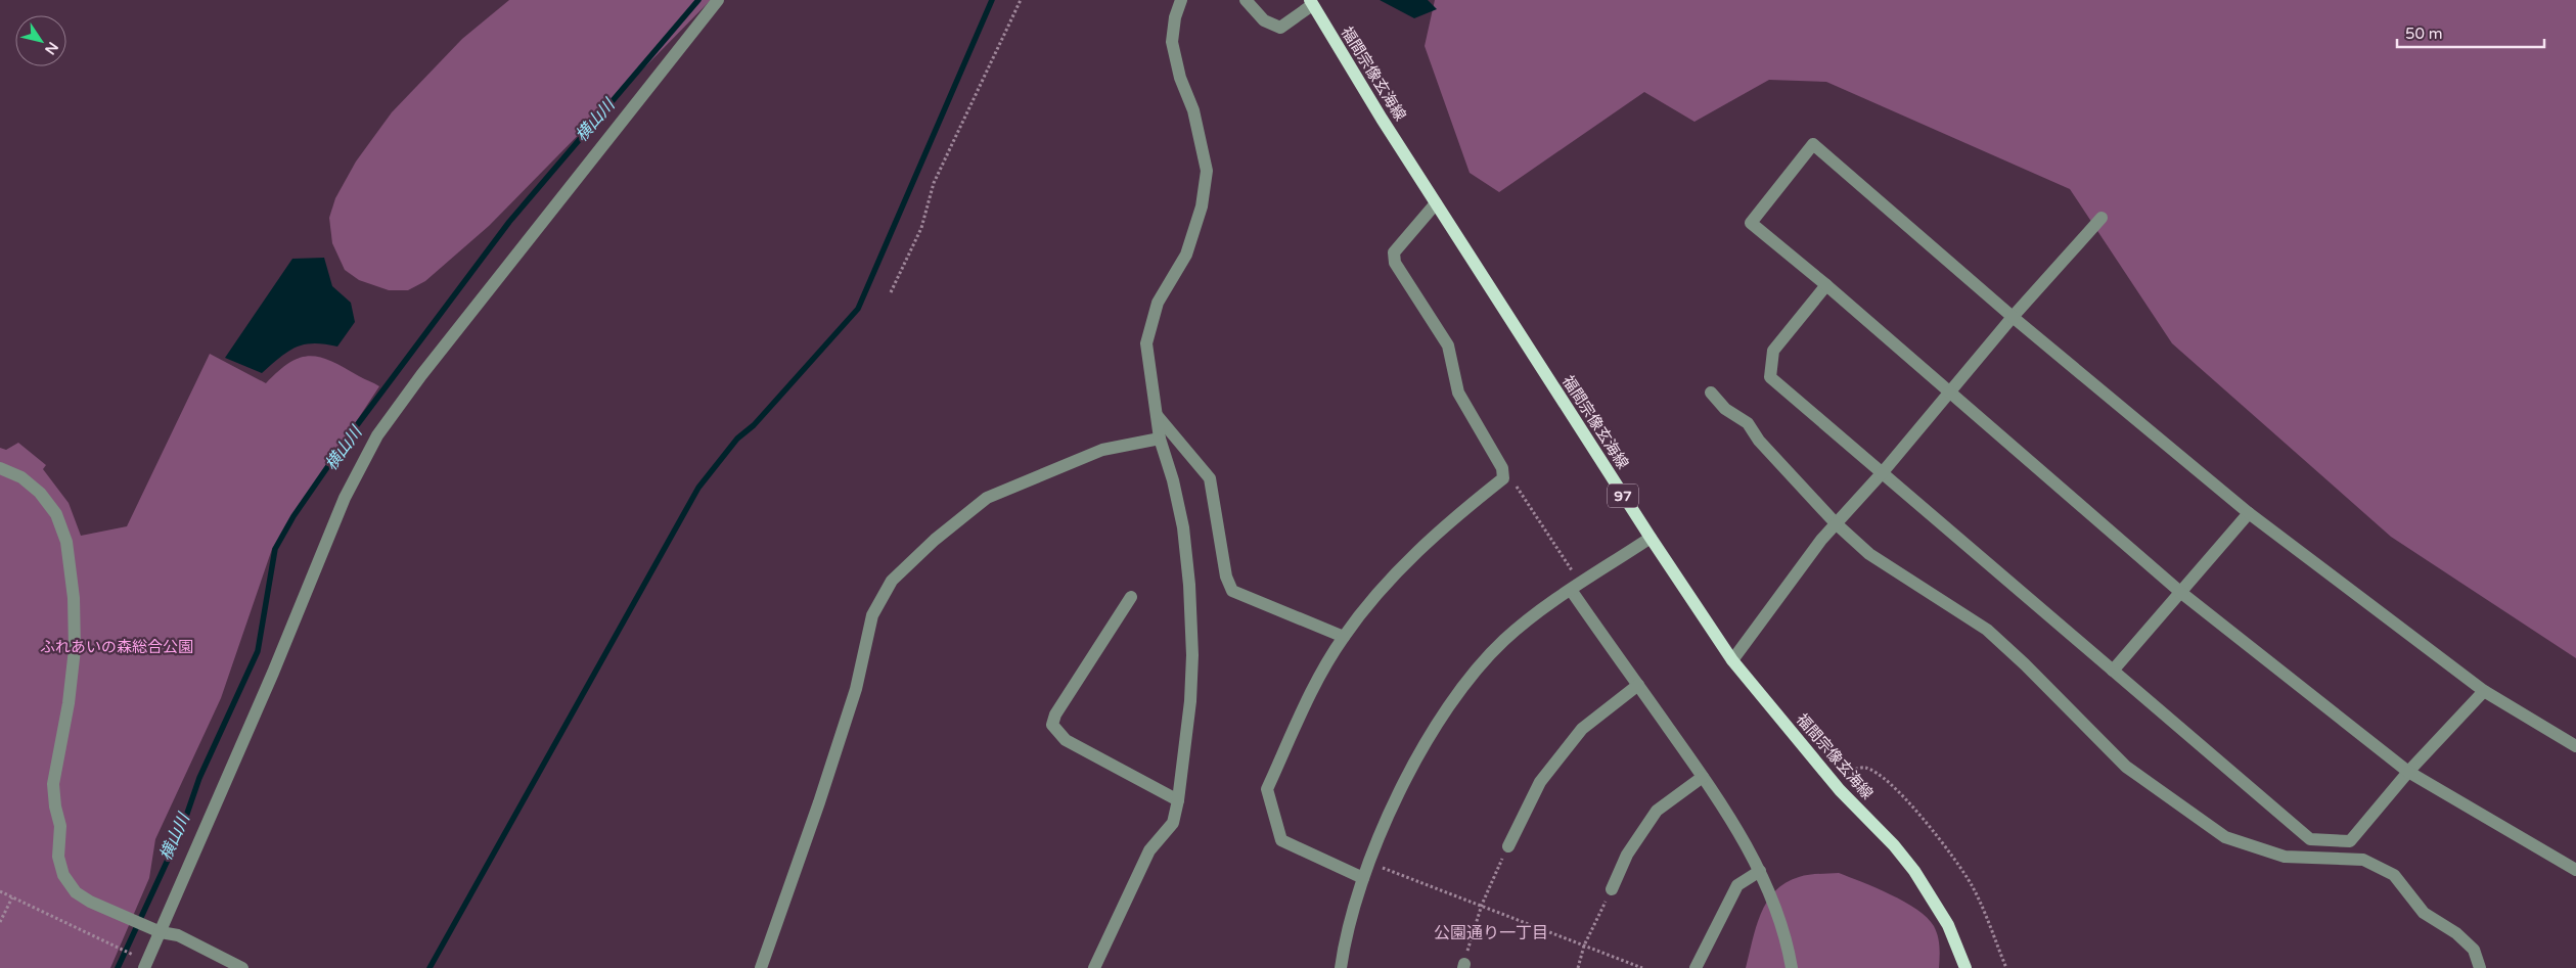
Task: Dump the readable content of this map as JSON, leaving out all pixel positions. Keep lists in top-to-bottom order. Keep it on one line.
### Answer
{"streets":{"main road":["福間宗像玄海線","97"]},"districts":["公園通り一丁目"],"water":["横山川"],"parks":["ふれあいの森総合公園"],"scale_bar":"50 m","north":"bottom right"}
